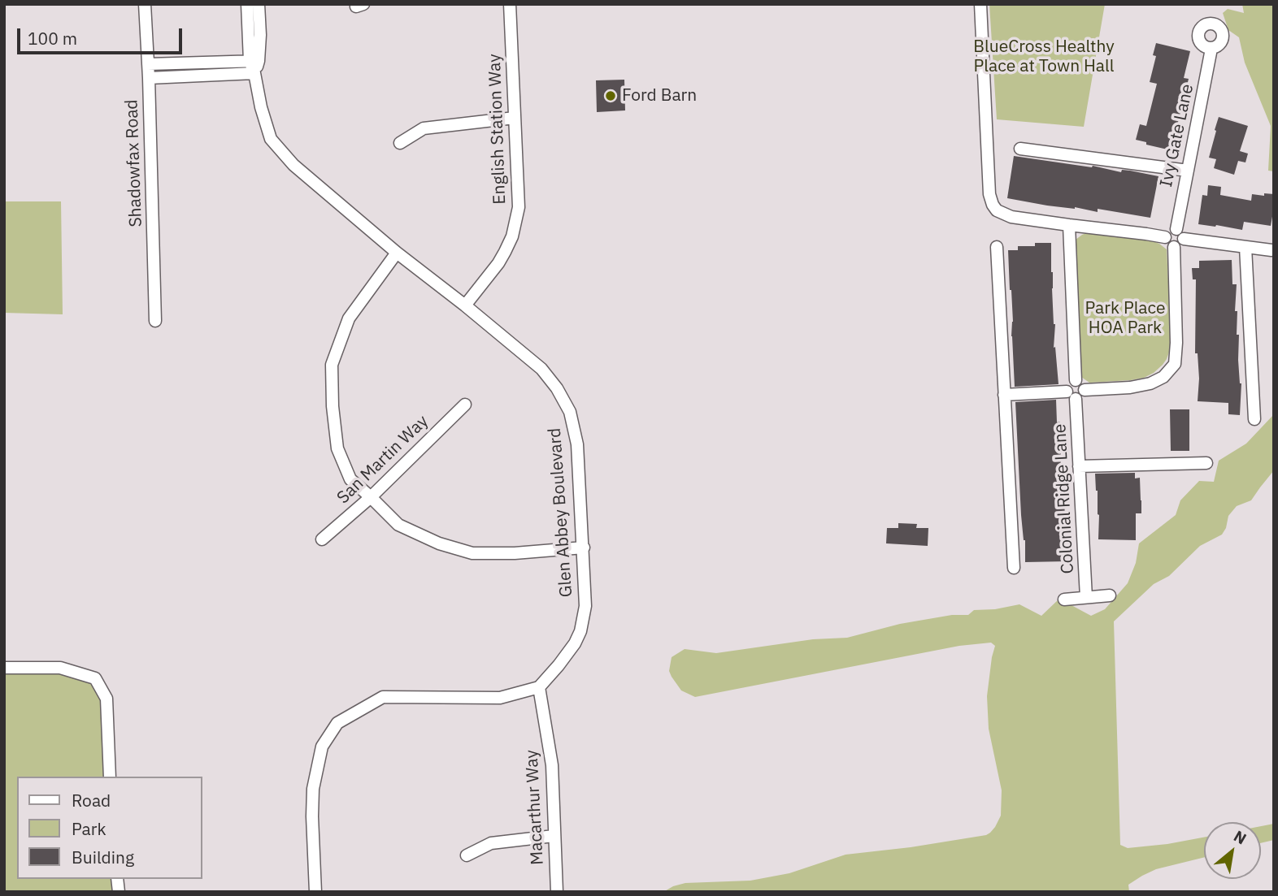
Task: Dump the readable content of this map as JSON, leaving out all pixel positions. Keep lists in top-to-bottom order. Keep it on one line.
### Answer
{"streets":{"street":["English Station Way","Ivy Gate Lane","Shadowfax Road","San Martin Way","Colonial Ridge Lane","Glen Abbey Boulevard","Macarthur Way"]},"crossings":[["English Station Way","Glen Abbey Boulevard"],["Glen Abbey Boulevard","Macarthur Way"]],"parks":["BlueCross Healthy Place at Town Hall","Park Place HOA Park"],"places":["Ford Barn"],"legend":["Road","Park","Building"],"scale_bar":"100 m","north":"top right"}
